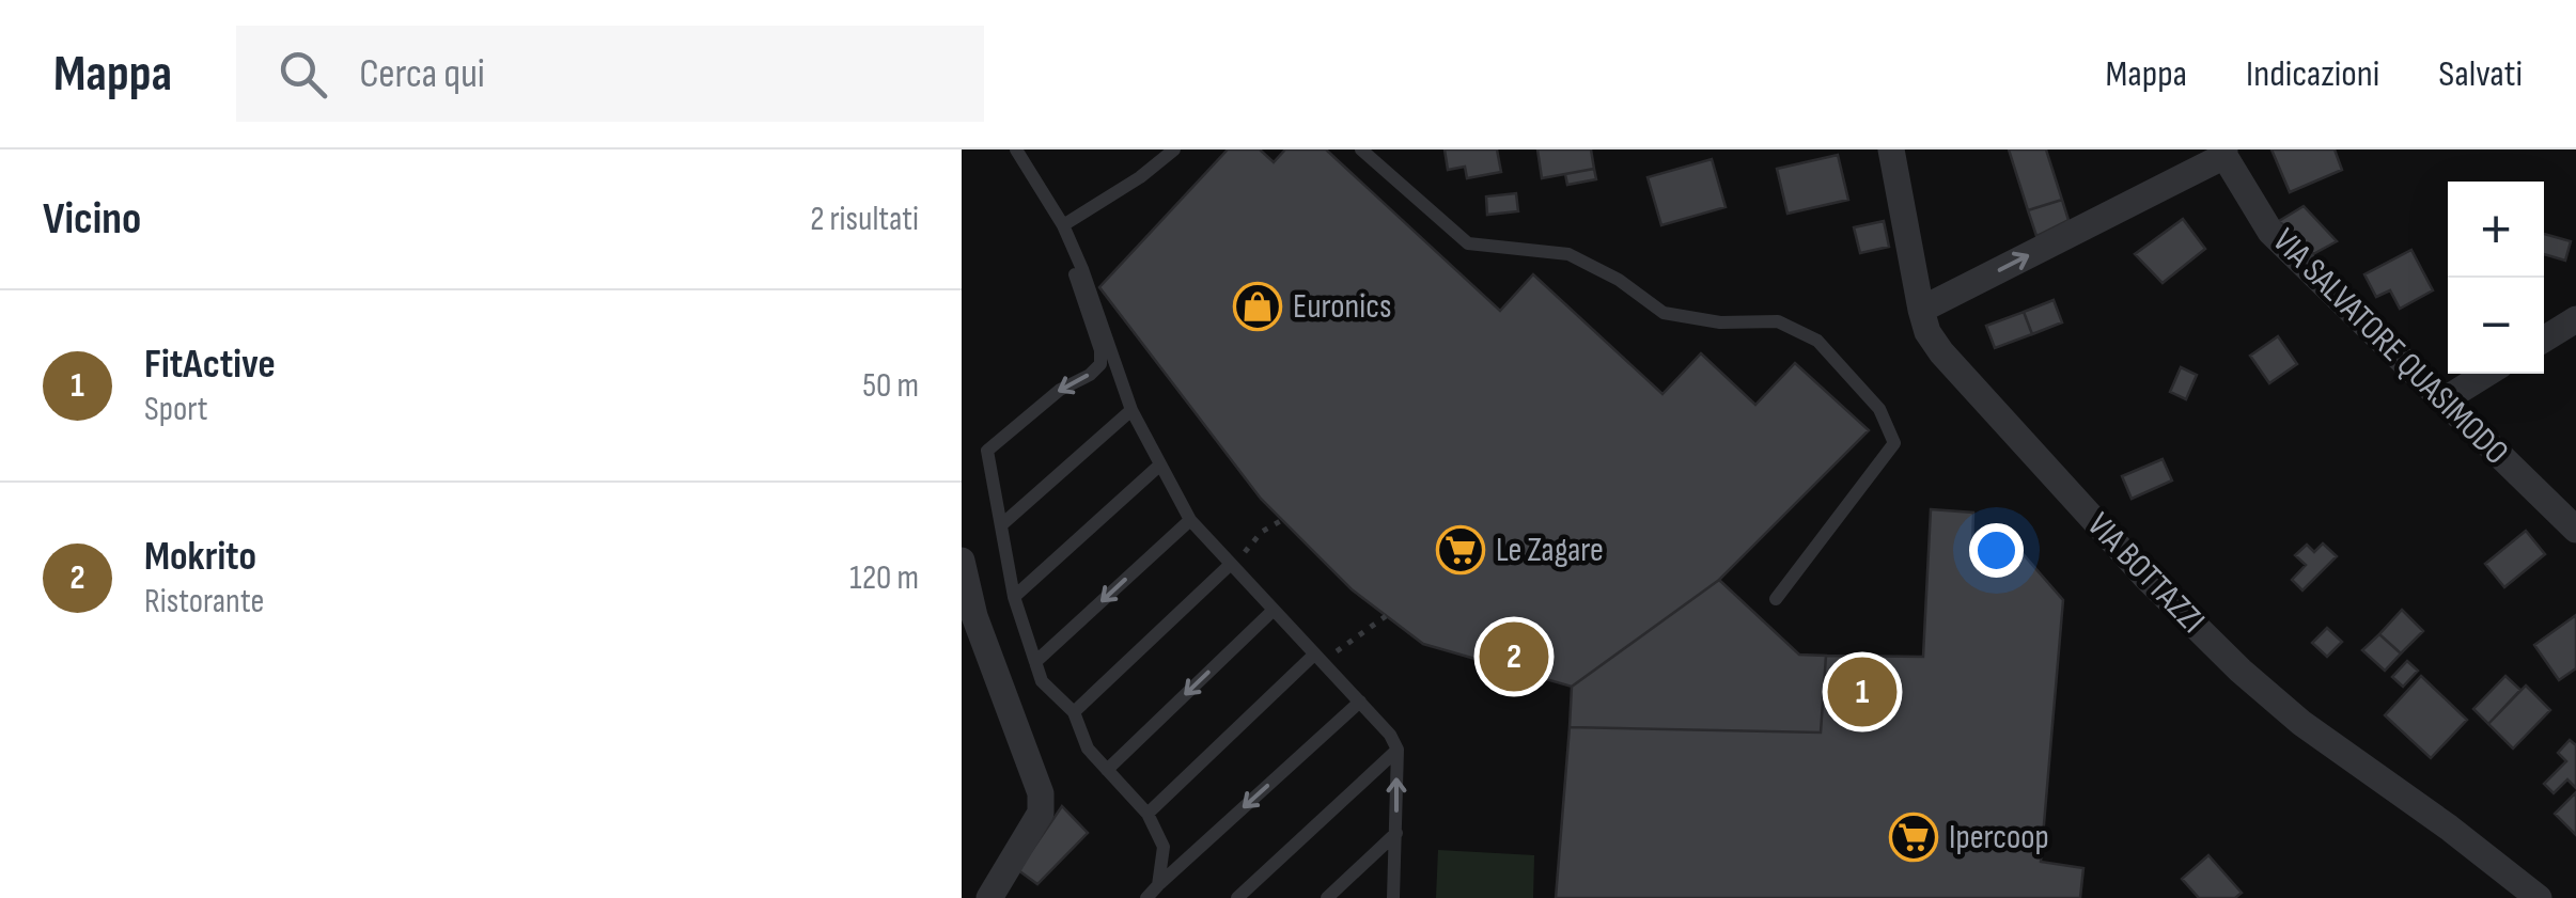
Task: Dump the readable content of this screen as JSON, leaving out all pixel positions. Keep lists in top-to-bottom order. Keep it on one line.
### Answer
{"streets":{"street":["VIA SALVATORE QUASIMODO","VIA BOTTAZZI"]},"places":{"shop":["Euronics"],"supermarket":["Le Zagare","Ipercoop"]},"page":{"header":"Mappa","search":"Cerca qui","nav":["Mappa","Indicazioni","Salvati"],"heading":["Vicino","2 risultati"],"map_buttons":["+","−"],"list":[{"mark":"1","name":"FitActive","note":"Sport","value":"50 m"},{"mark":"2","name":"Mokrito","note":"Ristorante","value":"120 m"}],"pins":["2","1"]}}
